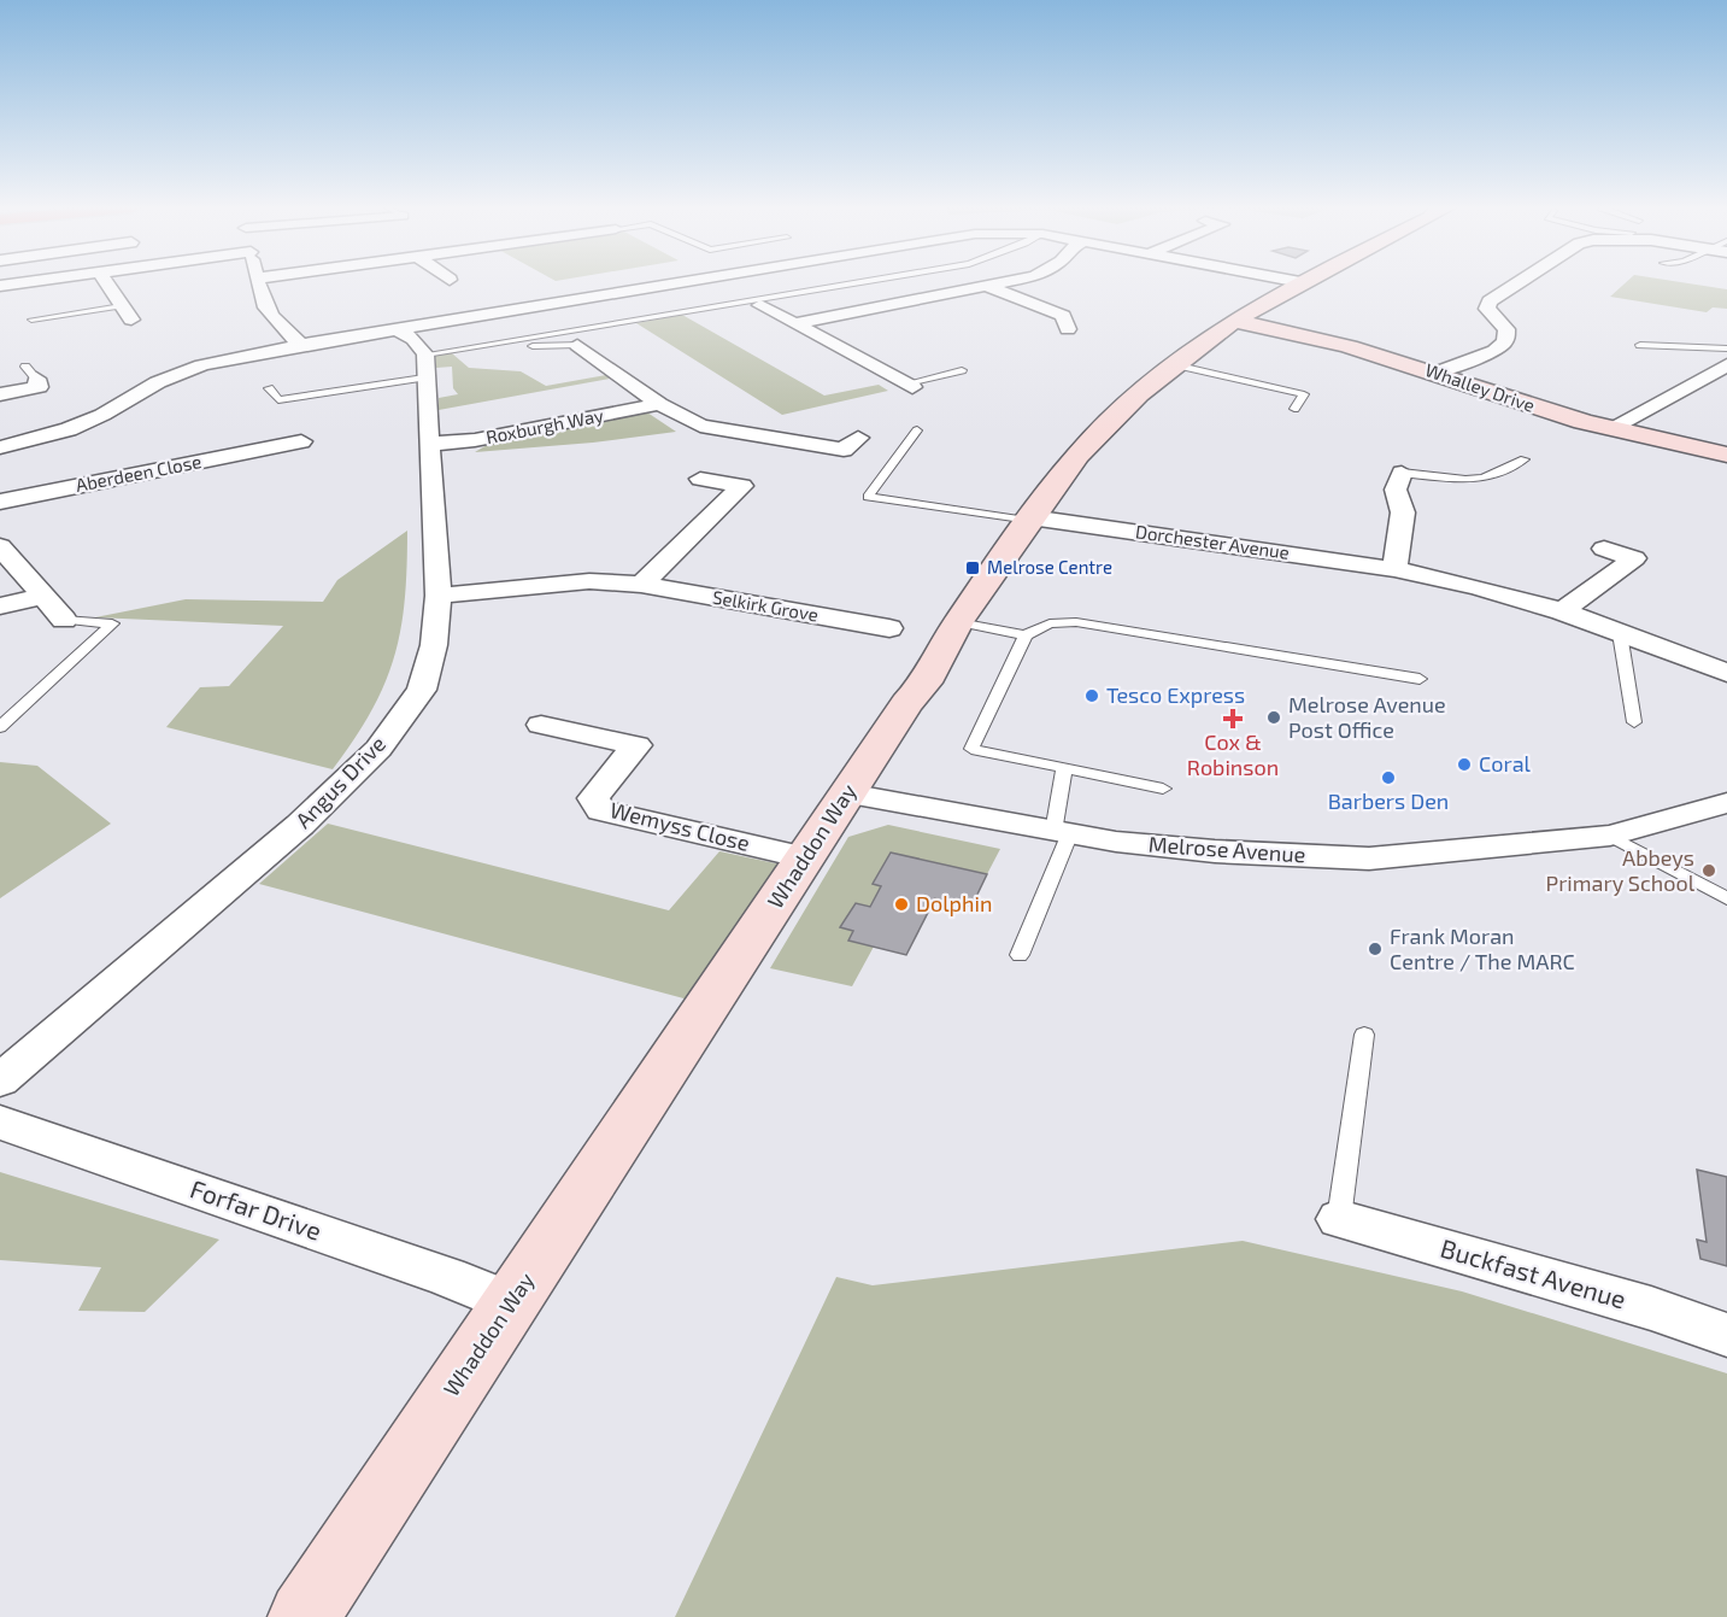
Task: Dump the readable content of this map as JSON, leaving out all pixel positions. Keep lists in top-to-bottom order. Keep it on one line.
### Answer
{"streets":{"street":["Whalley Drive","Roxburgh Way","Aberdeen Close","Dorchester Avenue","Selkirk Grove","Angus Drive","Wemyss Close","Whaddon Way","Melrose Avenue","Forfar Drive","Buckfast Avenue"]},"crossings":[["Whalley Drive","Whaddon Way"],["Roxburgh Way","Angus Drive"],["Dorchester Avenue","Whaddon Way"],["Selkirk Grove","Angus Drive"],["Wemyss Close","Whaddon Way"],["Whaddon Way","Melrose Avenue"],["Whaddon Way","Forfar Drive"]],"places":{"transit":["Melrose Centre"],"other":["Tesco Express","Melrose Avenue Post Office","Coral","Barbers Den","Abbeys Primary School","Dolphin","Frank Moran Centre / The MARC"],"health":["Cox & Robinson"]}}
